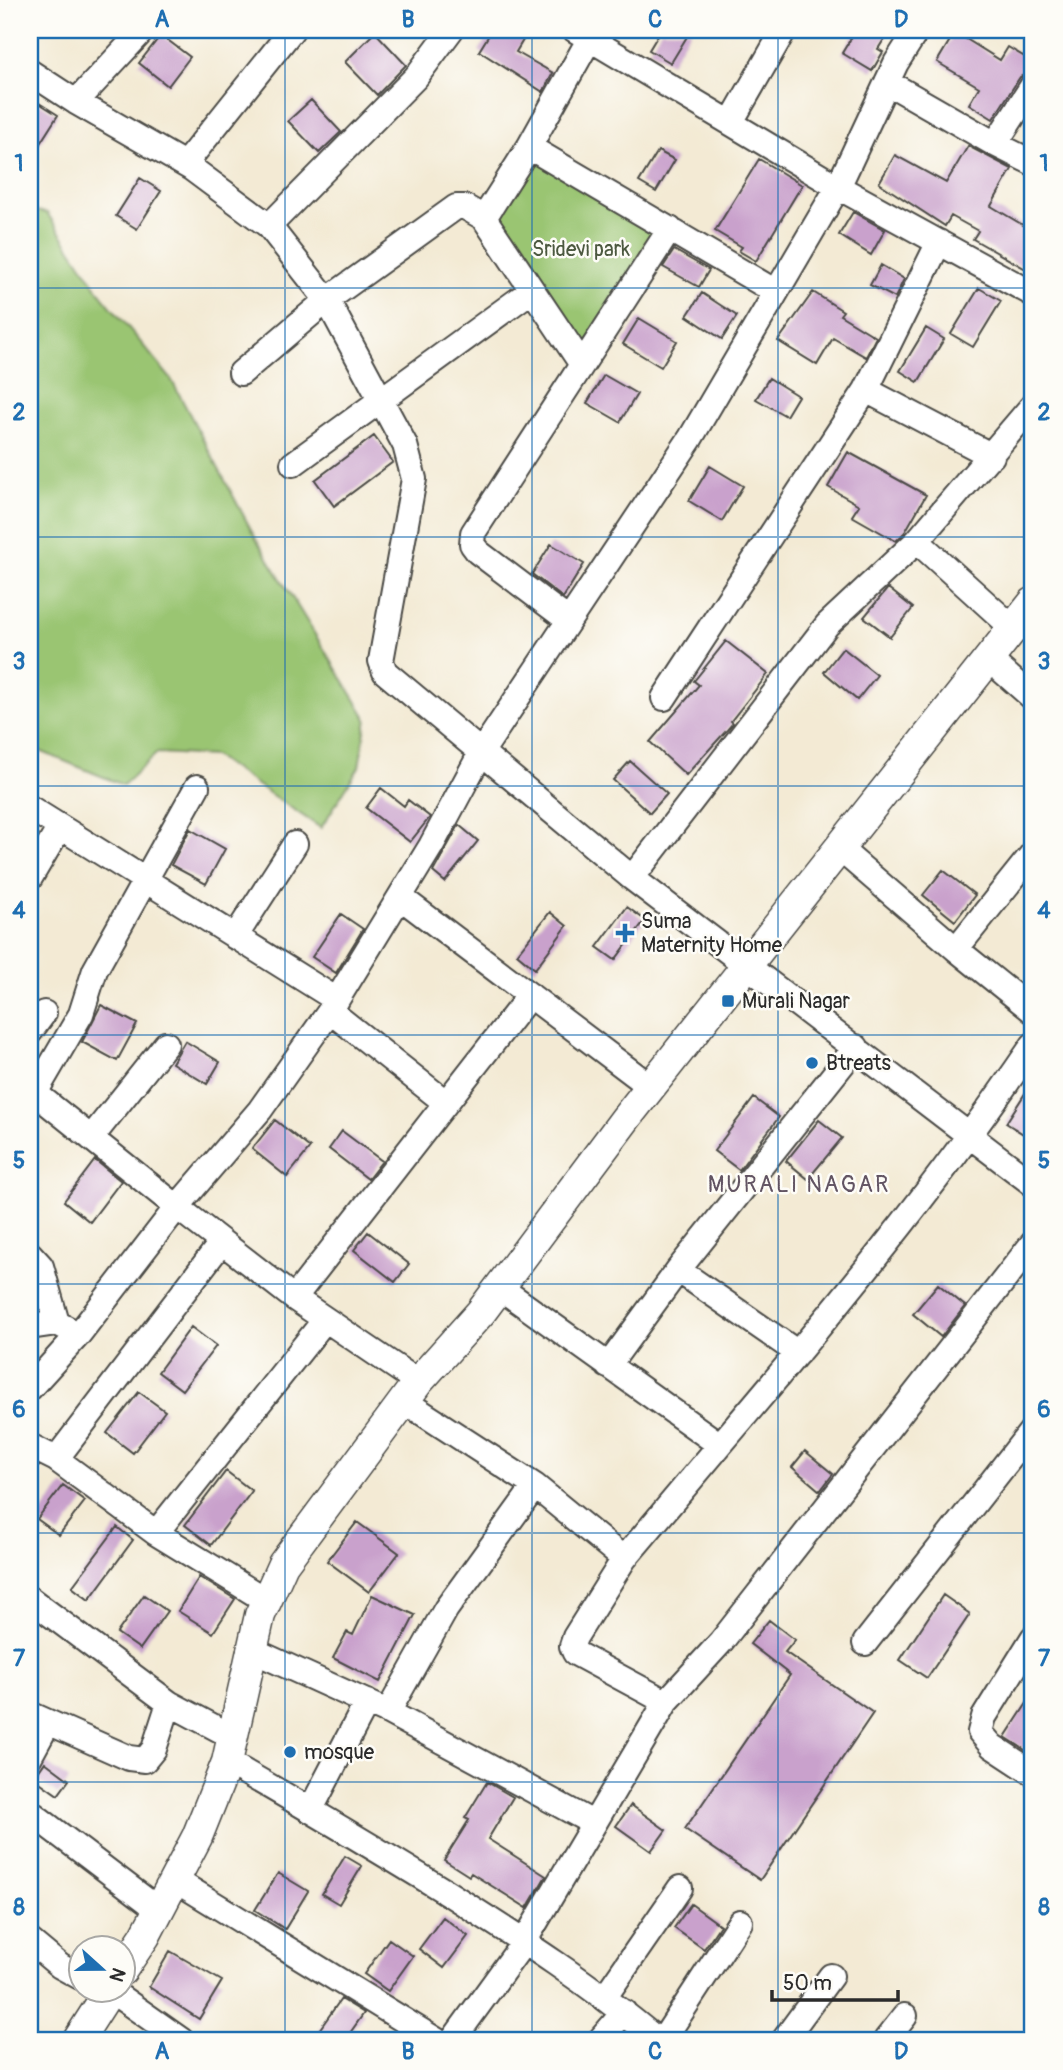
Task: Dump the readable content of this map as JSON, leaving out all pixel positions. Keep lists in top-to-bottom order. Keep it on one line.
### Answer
{"districts":["MURALI NAGAR"],"parks":["Sridevi park"],"places":{"health":["Suma Maternity Home"],"transit":["Murali Nagar"],"other":["Btreats","mosque"]},"scale_bar":"50 m","north":"right","grid":{"columns":["A","B","C","D"],"rows":["1","2","3","4","5","6","7","8"]}}
